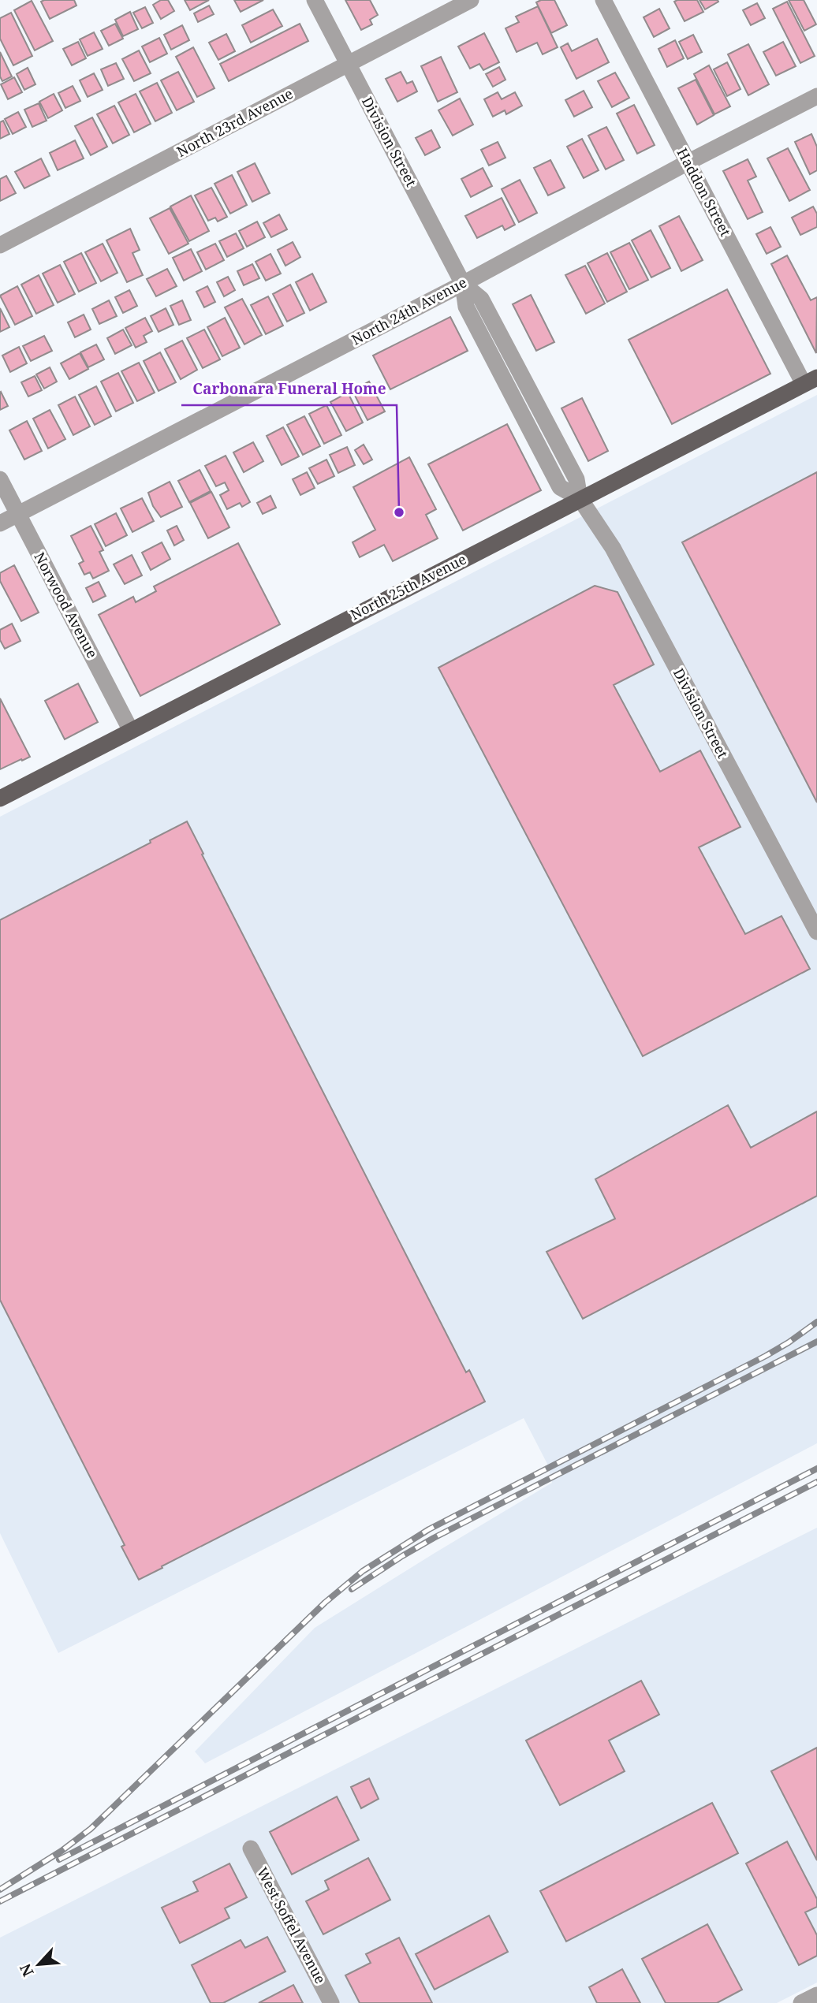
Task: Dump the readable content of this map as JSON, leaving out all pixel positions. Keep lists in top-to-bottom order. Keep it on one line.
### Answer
{"streets":{"main road":["North 25th Avenue"],"street":["North 23rd Avenue","Division Street","Haddon Street","North 24th Avenue","Norwood Avenue","West Soffel Avenue"]},"crossings":[["North 23rd Avenue","Division Street"],["Division Street","North 24th Avenue"],["Division Street","North 25th Avenue"],["Haddon Street","North 24th Avenue"],["Haddon Street","North 25th Avenue"],["North 24th Avenue","Norwood Avenue"],["North 25th Avenue","Norwood Avenue"]],"places":["Carbonara Funeral Home"],"north":"bottom left"}
